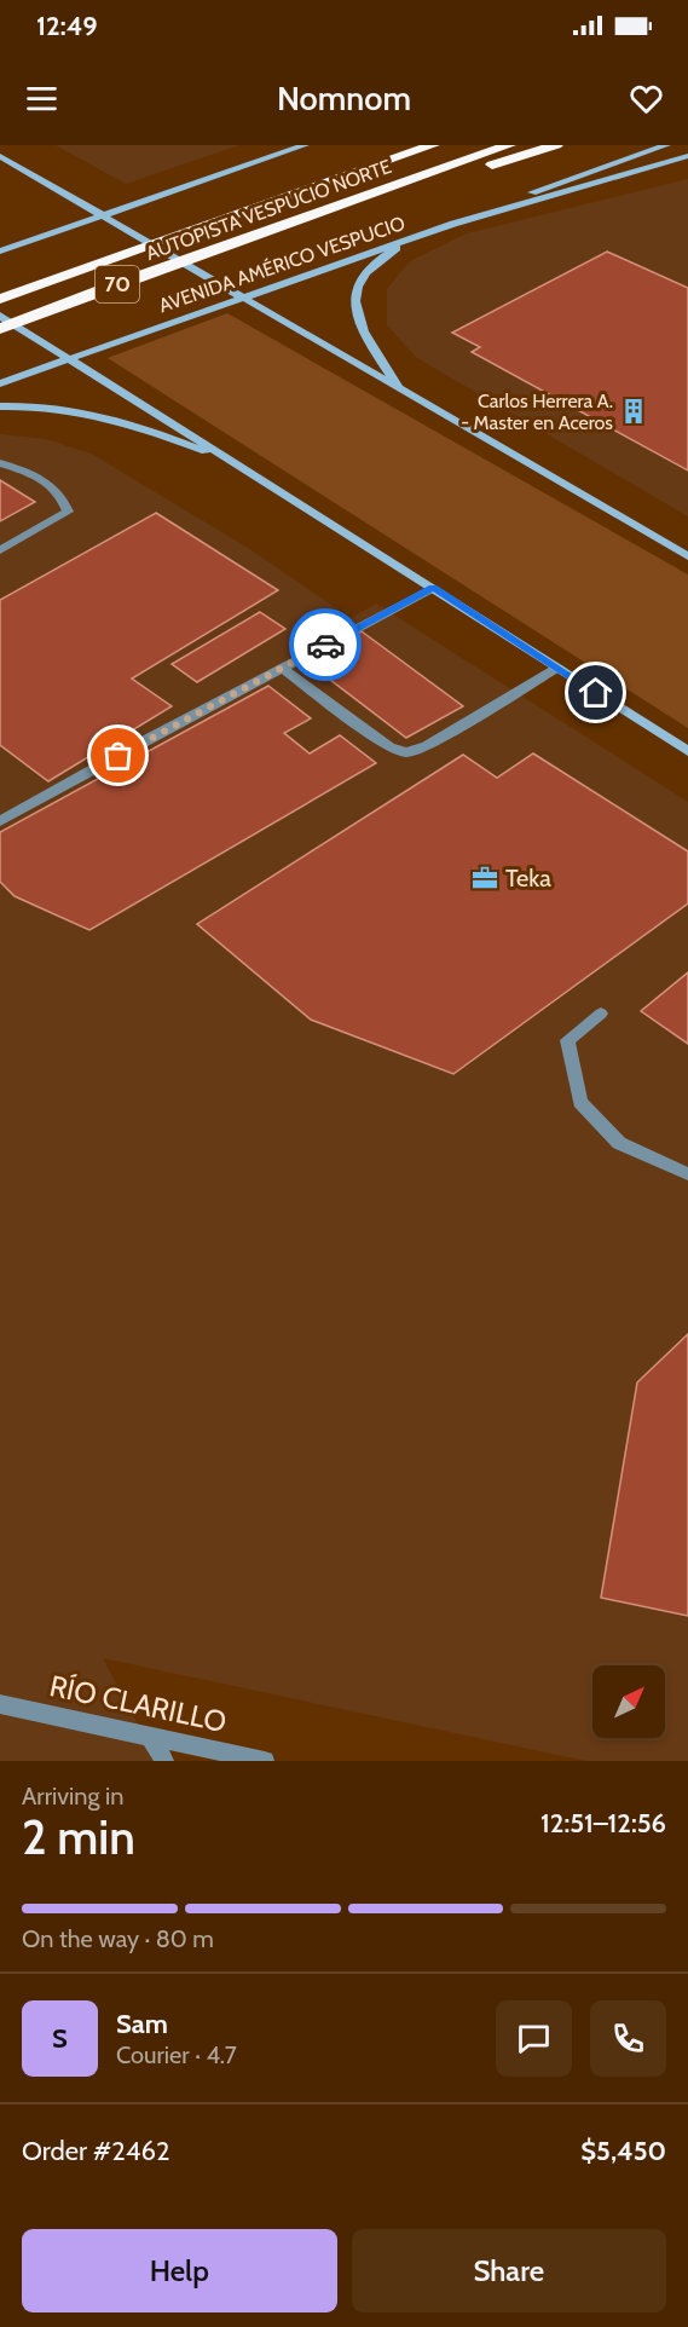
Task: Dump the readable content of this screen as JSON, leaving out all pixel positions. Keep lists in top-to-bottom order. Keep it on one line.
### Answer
{"streets":{"highway":["AUTOPISTA VESPUCIO NORTE","70"],"street":["AVENIDA AMÉRICO VESPUCIO","RÍO CLARILLO"]},"places":{"building":["Carlos Herrera A. - Master en Aceros"],"office":["Teka"]},"north":"top right","page":{"status":"12:49","header":"Nomnom","heading":["2 min","Arriving in","12:51–12:56"],"panel":["Sam","Courier · 4.7","Order #2462","$5,450"],"bar":"On the way · 80 m","round":"S","buttons":["Help","Share"]}}
